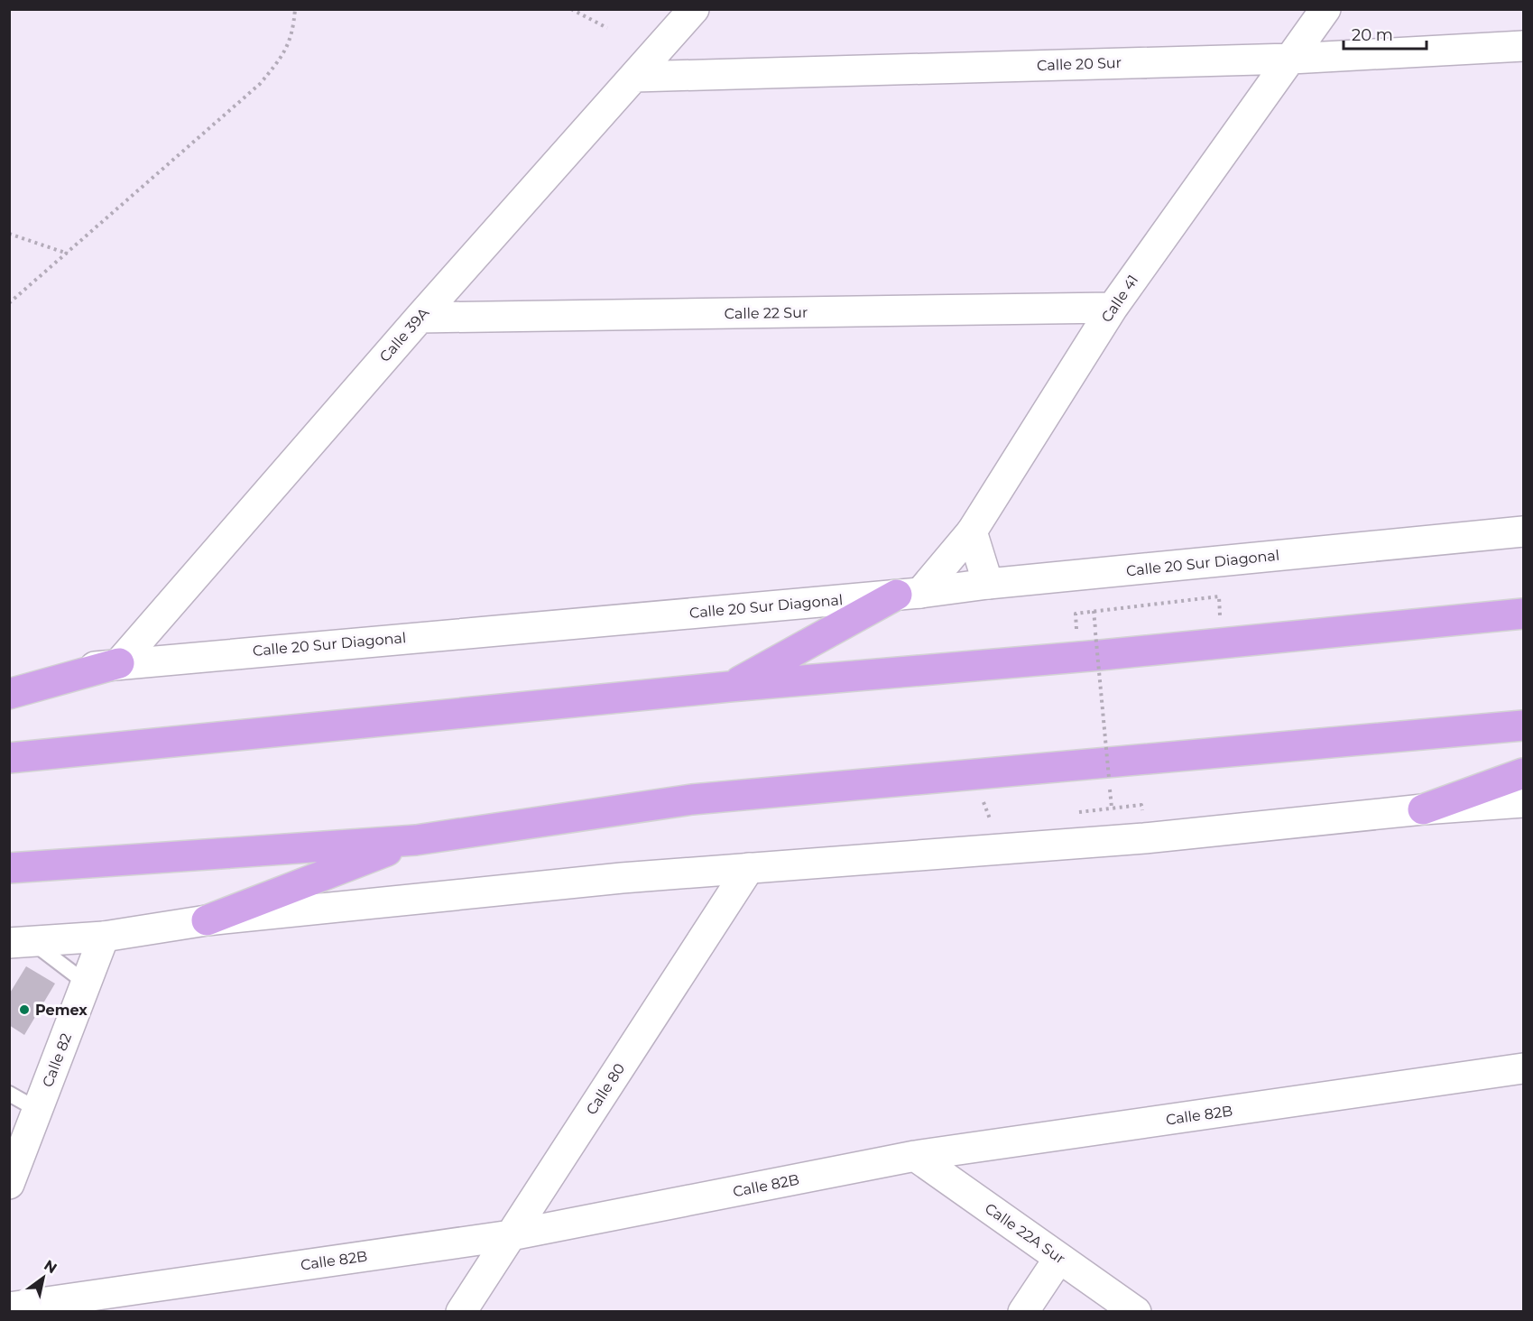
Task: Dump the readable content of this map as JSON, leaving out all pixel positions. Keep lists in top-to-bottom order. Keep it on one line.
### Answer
{"streets":{"street":["Calle 20 Sur","Calle 41","Calle 22 Sur","Calle 39A","Calle 20 Sur Diagonal","Calle 82","Calle 80","Calle 82B","Calle 22A Sur"]},"crossings":[["Calle 20 Sur","Calle 41"],["Calle 20 Sur","Calle 39A"],["Calle 41","Calle 22 Sur"],["Calle 41","Calle 20 Sur Diagonal"],["Calle 22 Sur","Calle 39A"],["Calle 39A","Calle 20 Sur Diagonal"],["Calle 80","Calle 82B"],["Calle 82B","Calle 22A Sur"]],"places":["Pemex"],"scale_bar":"20 m","north":"top right"}
